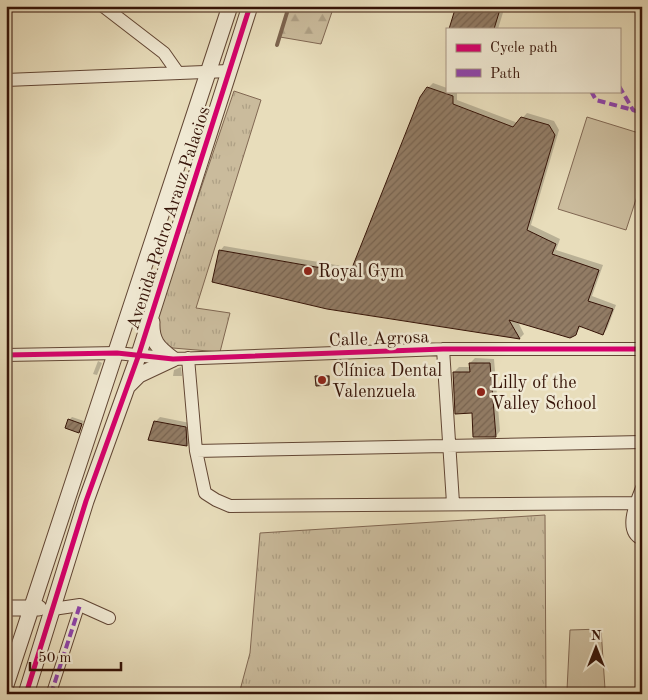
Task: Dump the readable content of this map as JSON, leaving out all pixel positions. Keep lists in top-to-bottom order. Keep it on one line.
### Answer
{"streets":{"street":["Avenida Pedro Arauz Palacios","Calle Agrosa"]},"crossings":[["Avenida Pedro Arauz Palacios","Calle Agrosa"]],"places":["Royal Gym","Clínica Dental Valenzuela","Lilly of the Valley School"],"legend":["Cycle path","Path"],"scale_bar":"50 m","north":"top"}
